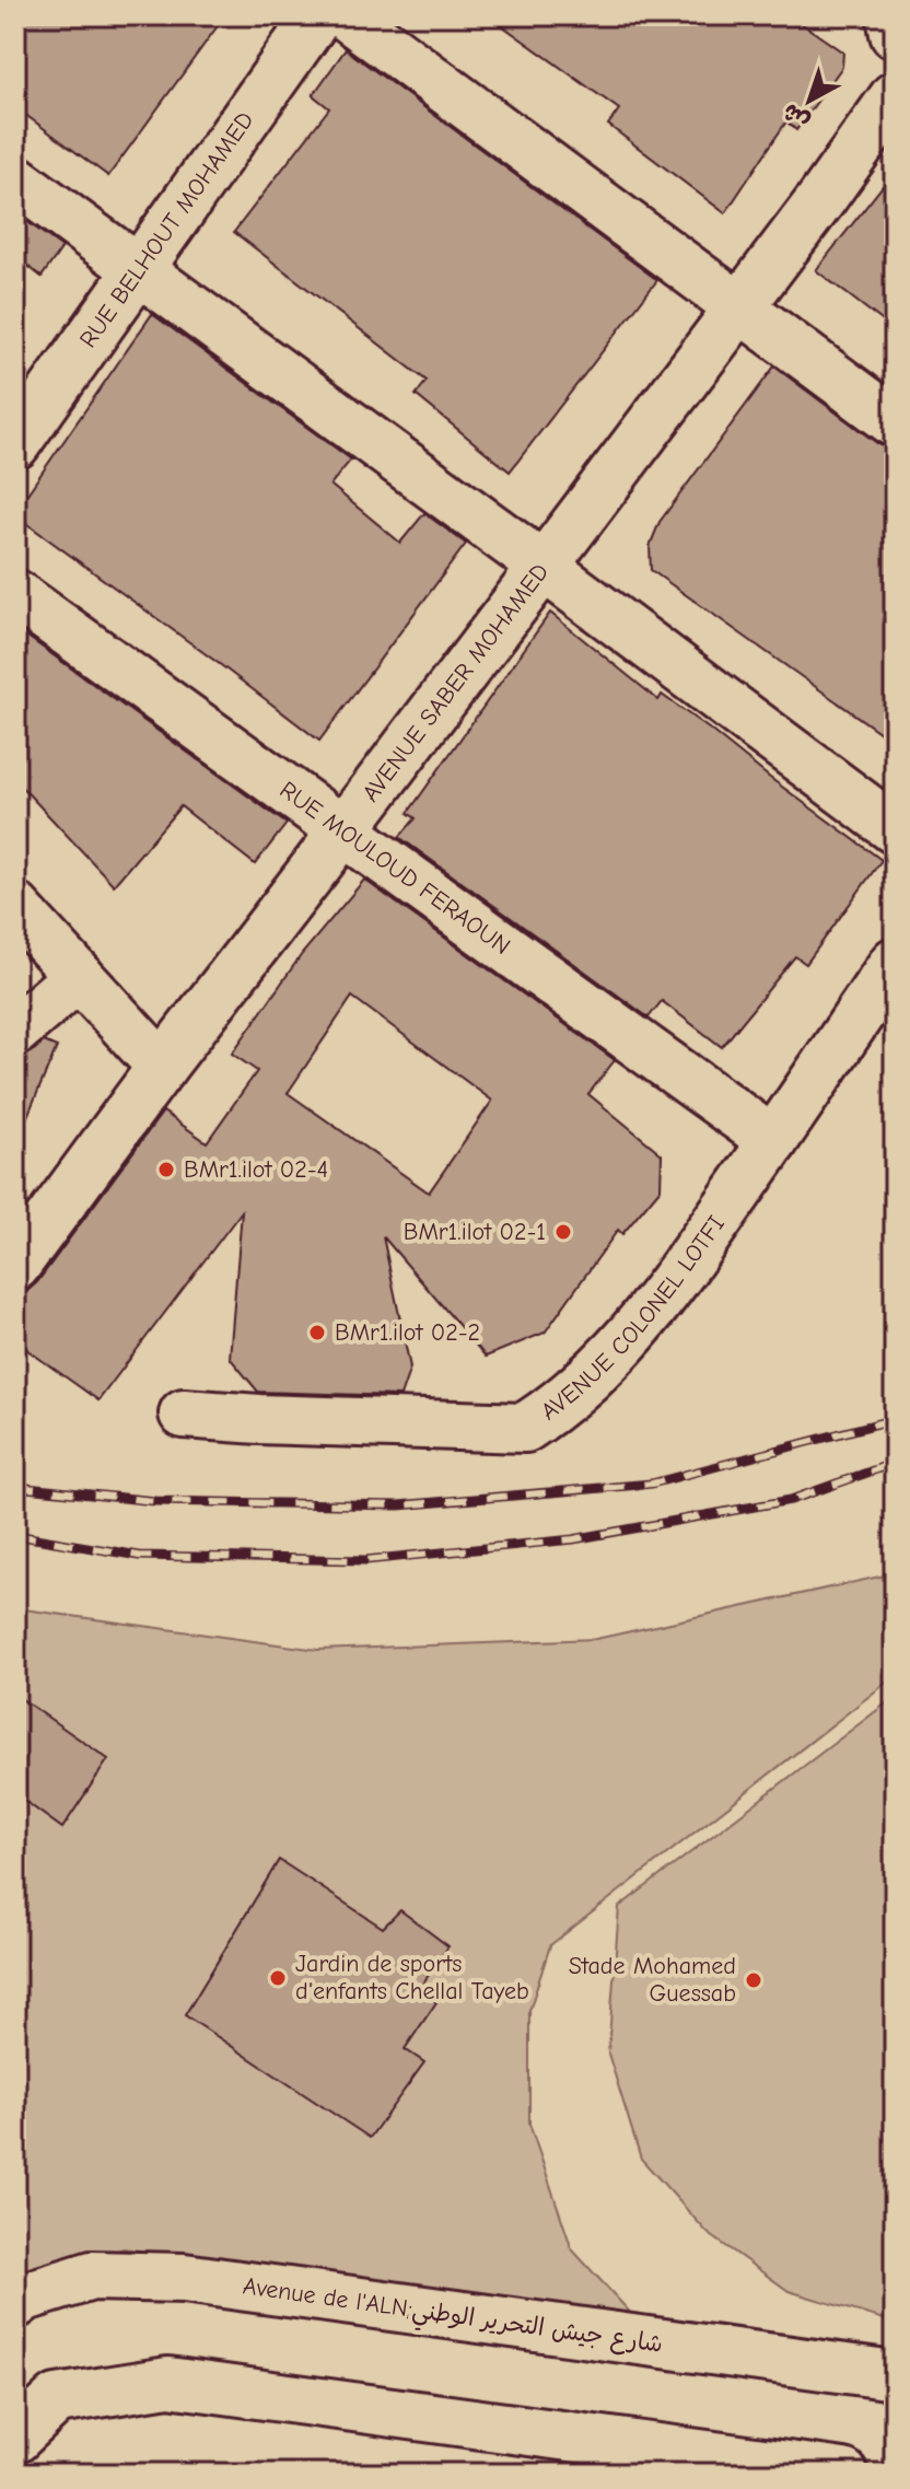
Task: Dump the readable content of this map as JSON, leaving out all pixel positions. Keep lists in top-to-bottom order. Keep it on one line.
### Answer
{"streets":{"street":["RUE BELHOUT MOHAMED","AVENUE SABER MOHAMED","RUE MOULOUD FERAOUN","AVENUE COLONEL LOTFI","Avenue de l'ALN;شارع جيش التحرير الوطني"]},"crossings":[["AVENUE SABER MOHAMED","RUE MOULOUD FERAOUN"],["RUE MOULOUD FERAOUN","AVENUE COLONEL LOTFI"]],"places":["BMr1.ilot 02-4","BMr1.ilot 02-1","BMr1.ilot 02-2","Jardin de sports d'enfants Chellal Tayeb","Stade Mohamed Guessab"],"north":"bottom left"}
